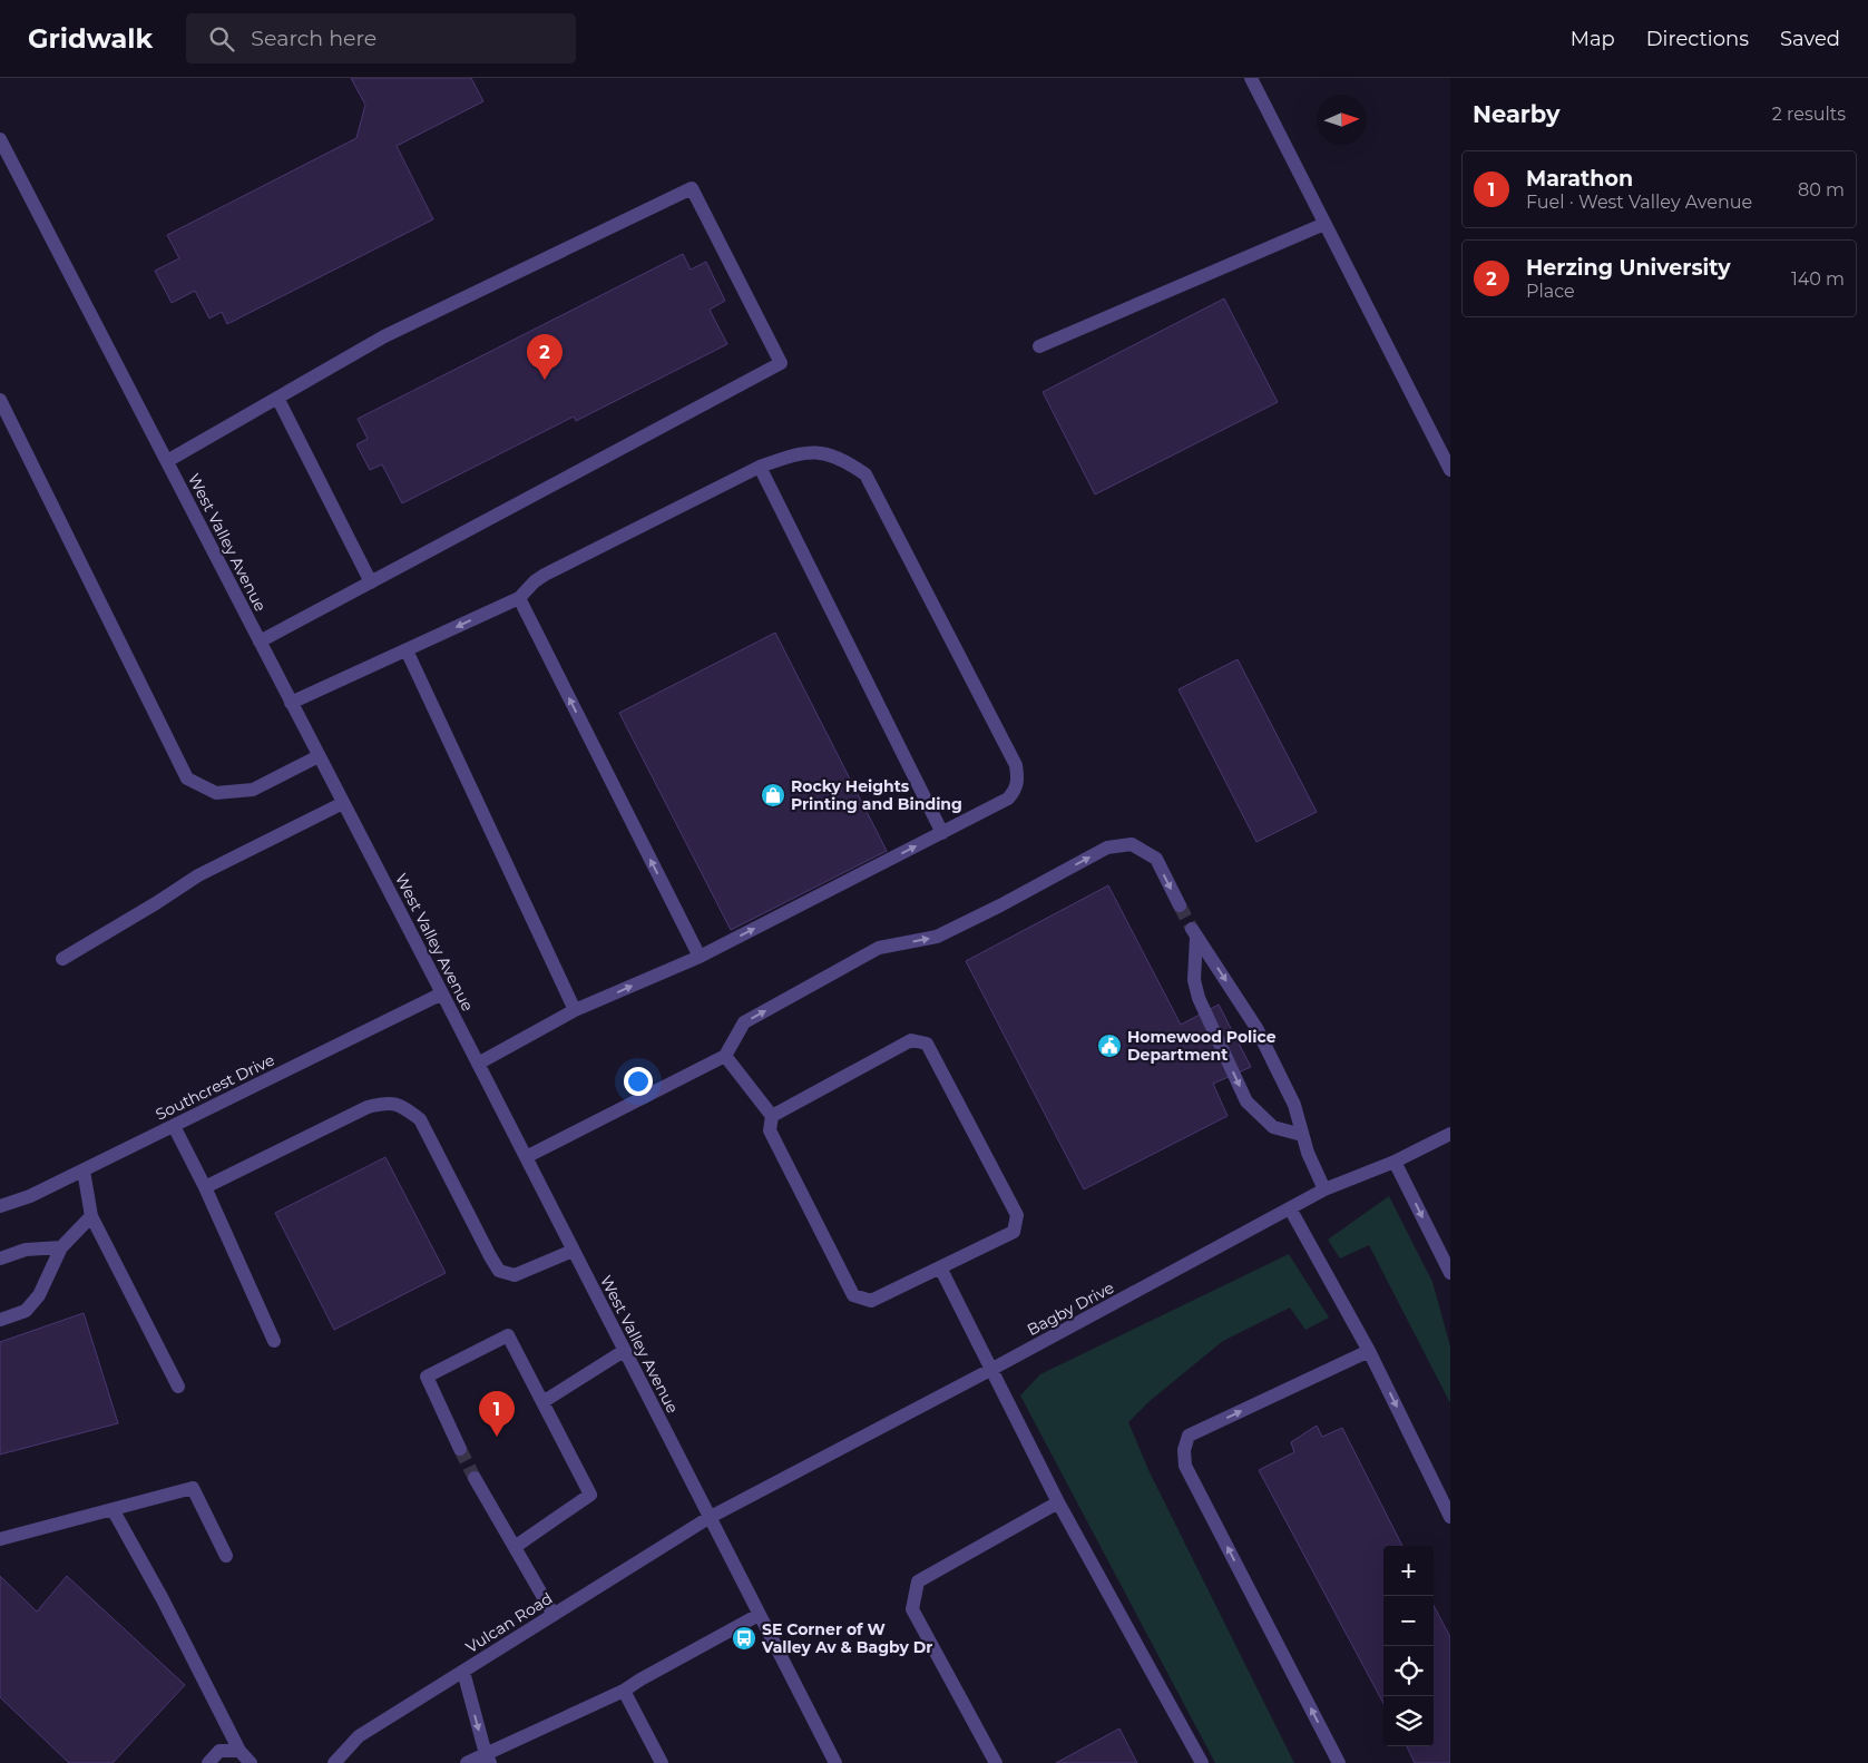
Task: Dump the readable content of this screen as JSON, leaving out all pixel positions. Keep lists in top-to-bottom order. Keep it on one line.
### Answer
{"streets":{"street":["West Valley Avenue","Southcrest Drive","Bagby Drive","Vulcan Road"]},"crossings":[["West Valley Avenue","Southcrest Drive"],["West Valley Avenue","Bagby Drive"],["West Valley Avenue","Vulcan Road"],["Bagby Drive","Vulcan Road"]],"places":{"shop":["Rocky Heights Printing and Binding"],"public building":["Homewood Police Department"],"bus stop":["SE Corner of W Valley Av & Bagby Dr"]},"north":"right","page":{"header":"Gridwalk","search":"Search here","nav":["Map","Directions","Saved"],"heading":["Nearby","2 results"],"list":[{"mark":"1","name":"Marathon","note":"Fuel · West Valley Avenue","value":"80 m"},{"mark":"2","name":"Herzing University","note":"Place","value":"140 m"}],"pins":["2","1"],"map_buttons":["+","−"]}}
